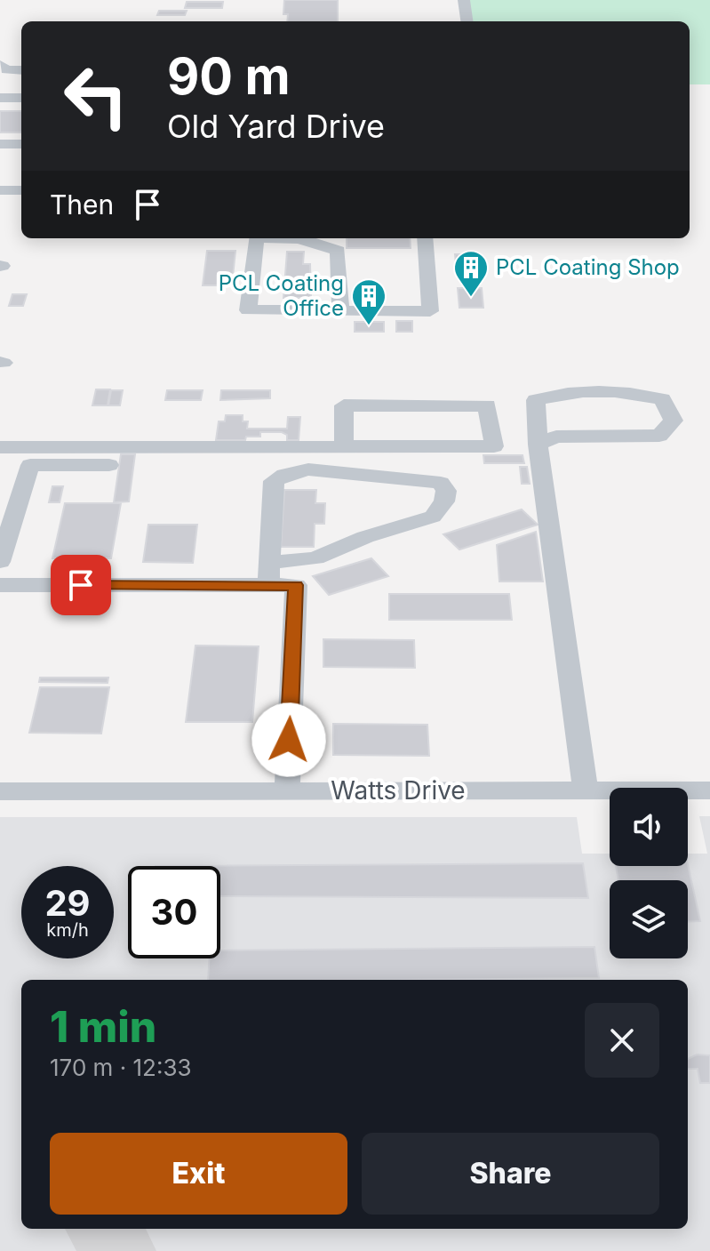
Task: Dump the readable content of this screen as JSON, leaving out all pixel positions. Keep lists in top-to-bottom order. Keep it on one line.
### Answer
{"streets":{"street":["Watts Drive"]},"places":{"building":["PCL Coating Shop","PCL Coating Office"]},"page":{"turn":["90 m","Old Yard Drive"],"then":"Then","speed":"29 km/h","limit":"30","heading":["1 min","170 m · 12:33"],"buttons":["Exit","Share"]}}
